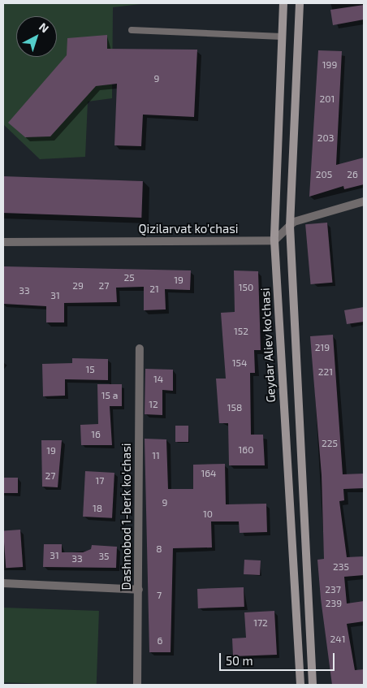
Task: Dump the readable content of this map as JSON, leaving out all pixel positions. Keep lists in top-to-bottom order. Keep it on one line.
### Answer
{"streets":{"main road":["Geydar Aliev ko'chasi"],"street":["Qizilarvat ko'chasi","Dashnobod 1-berk ko'chasi"]},"crossings":[["Qizilarvat ko'chasi","Geydar Aliev ko'chasi"]],"house_numbers":["199","9","201","203","205","26","25","19","29","27","150","21","33","31","152","219","154","15","221","14","15 а","12","158","16","225","160","19","11","164","27","17","9","18","10","8","31","35","33","235","237","7","239","172","241","6"],"scale_bar":"50 m","north":"top right"}
